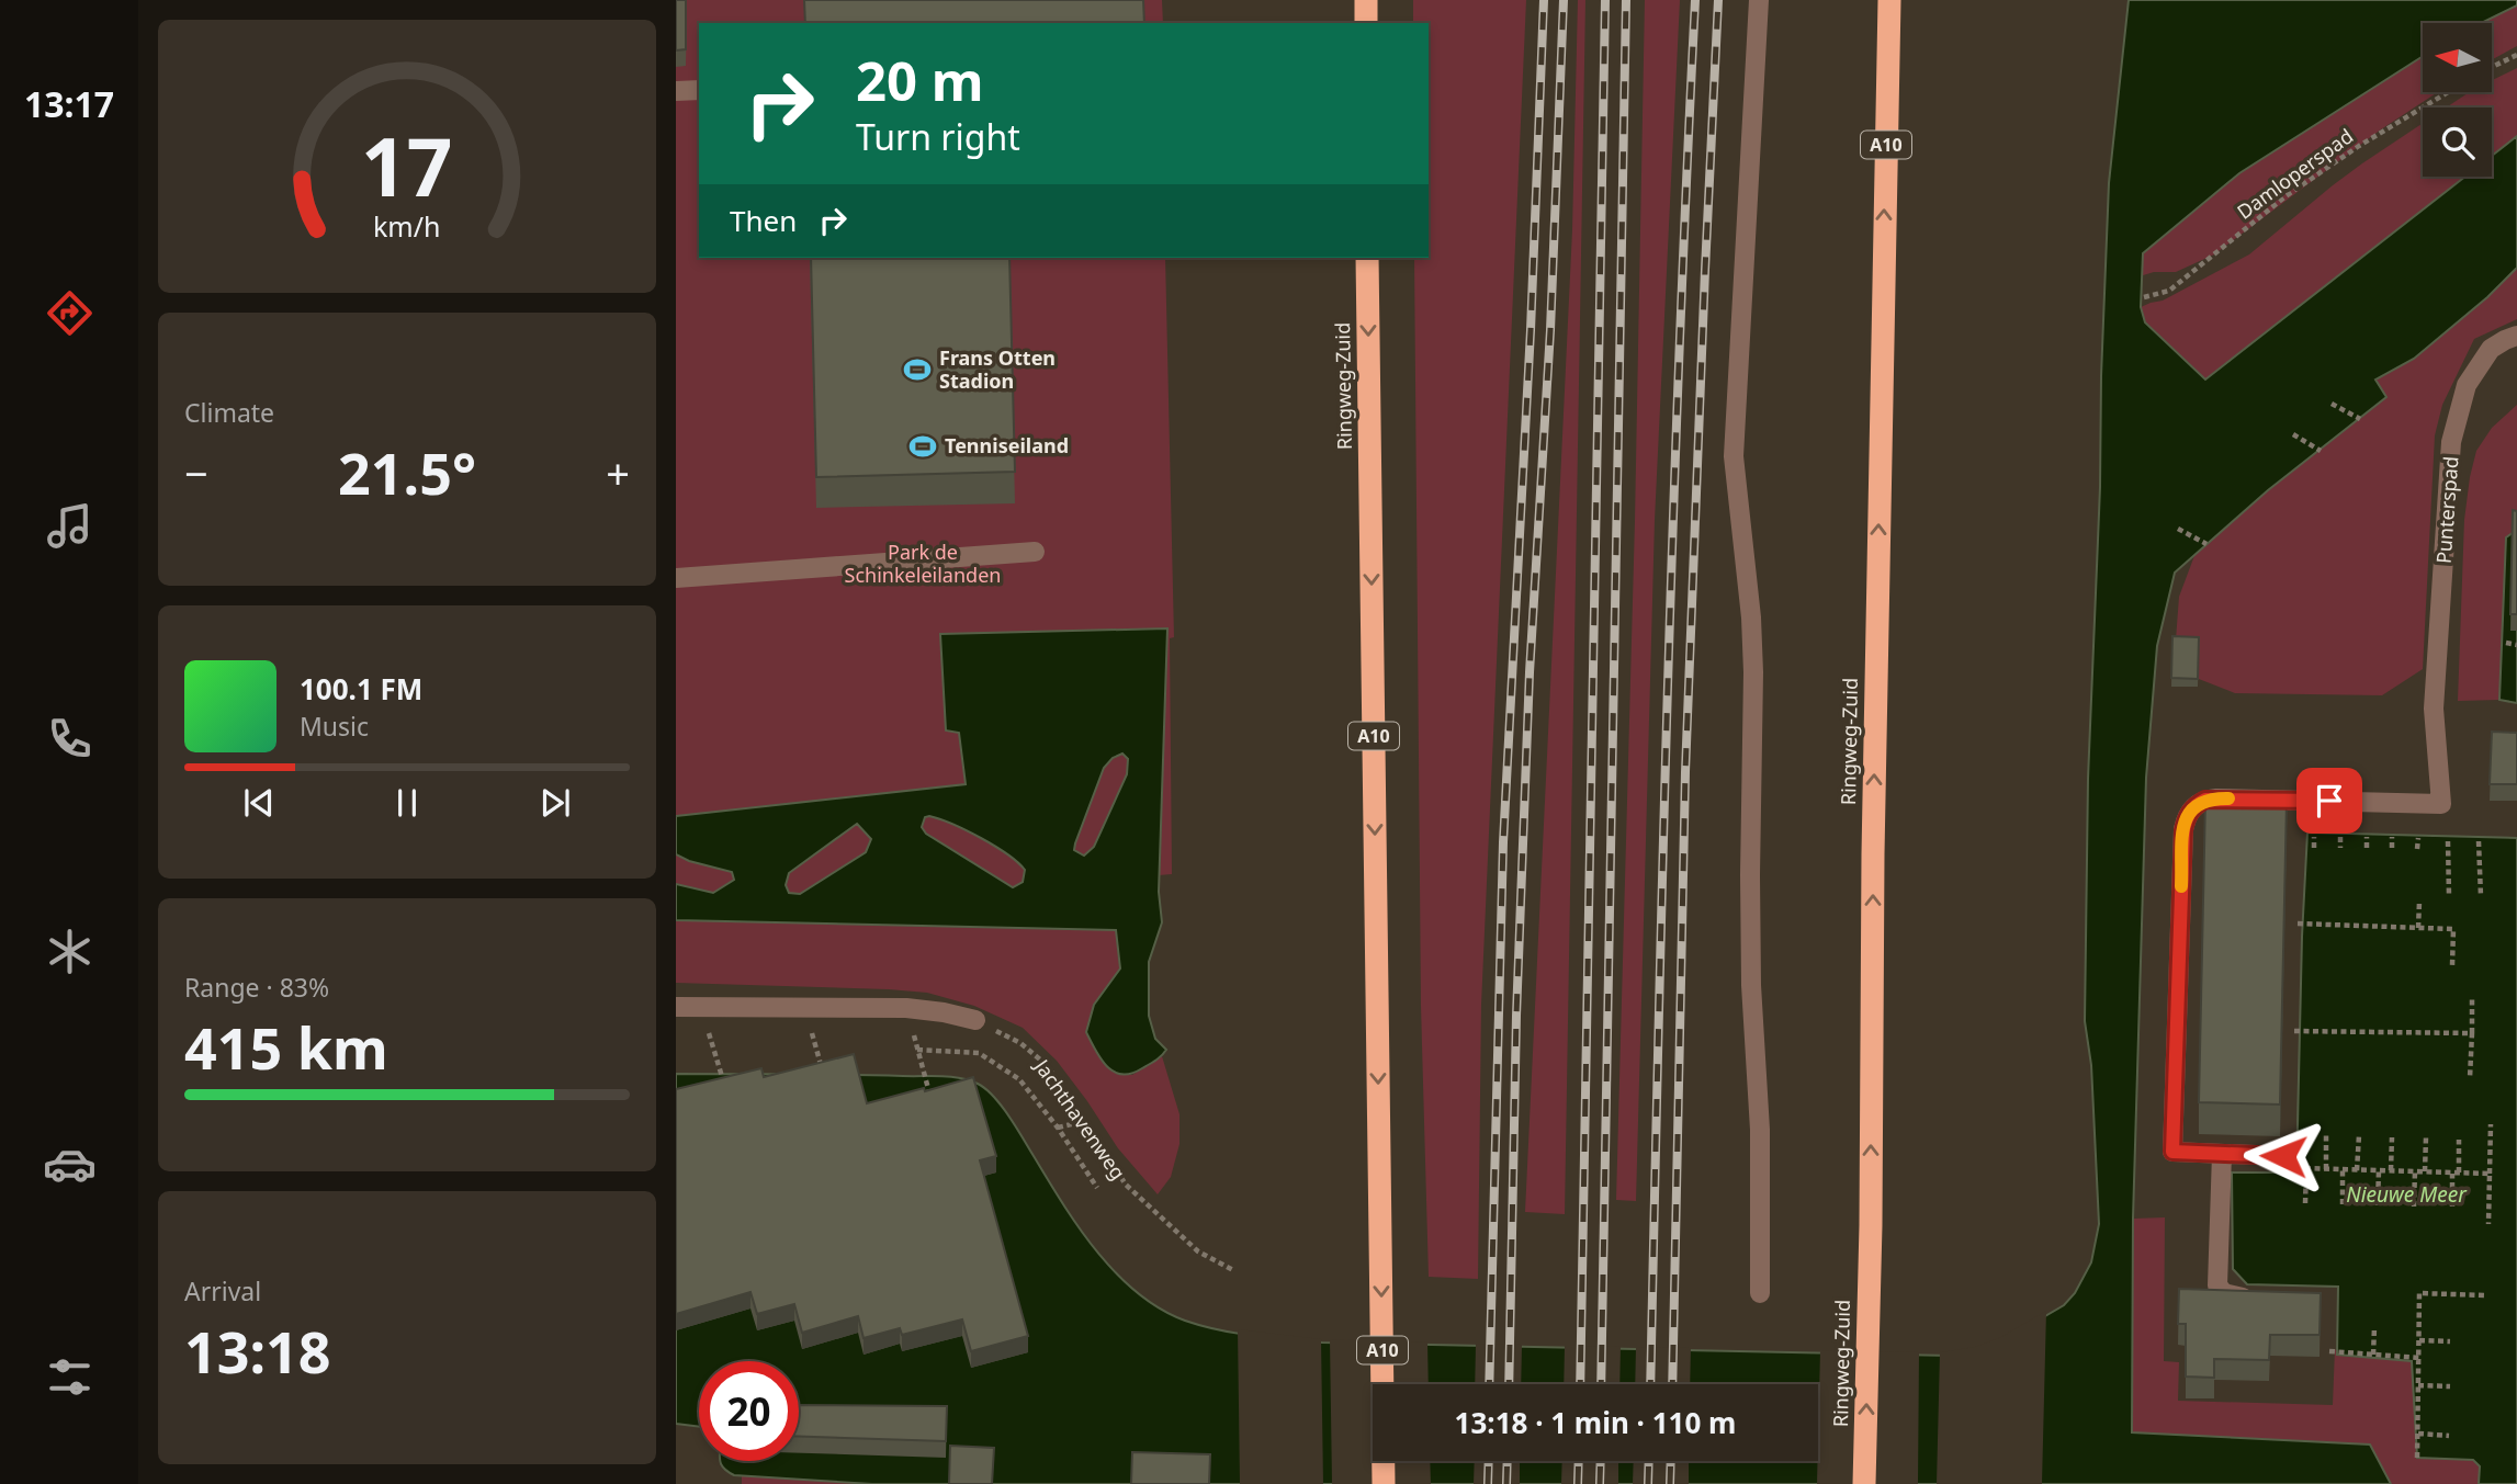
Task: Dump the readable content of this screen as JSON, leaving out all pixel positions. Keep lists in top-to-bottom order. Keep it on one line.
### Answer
{"streets":{"highway":["A10","Ringweg-Zuid"],"street":["Punterspad"],"path":["Damloperspad","Jachthavenweg"]},"water":["Nieuwe Meer"],"parks":["Park de Schinkeleilanden"],"places":{"sports":["Frans Otten Stadion","Tenniseiland"]},"north":"left","page":{"tabs":"13:17","turn":["20 m","Turn right"],"then":"Then","tile":["Climate",["Range · 83%","415 km"],["Arrival","13:18"]],"heat":["−","21.5°","+"],"song":["100.1 FM","Music"],"limit":"20","trip":"13:18 · 1 min · 110 m","gauge":["17","km/h"]}}
